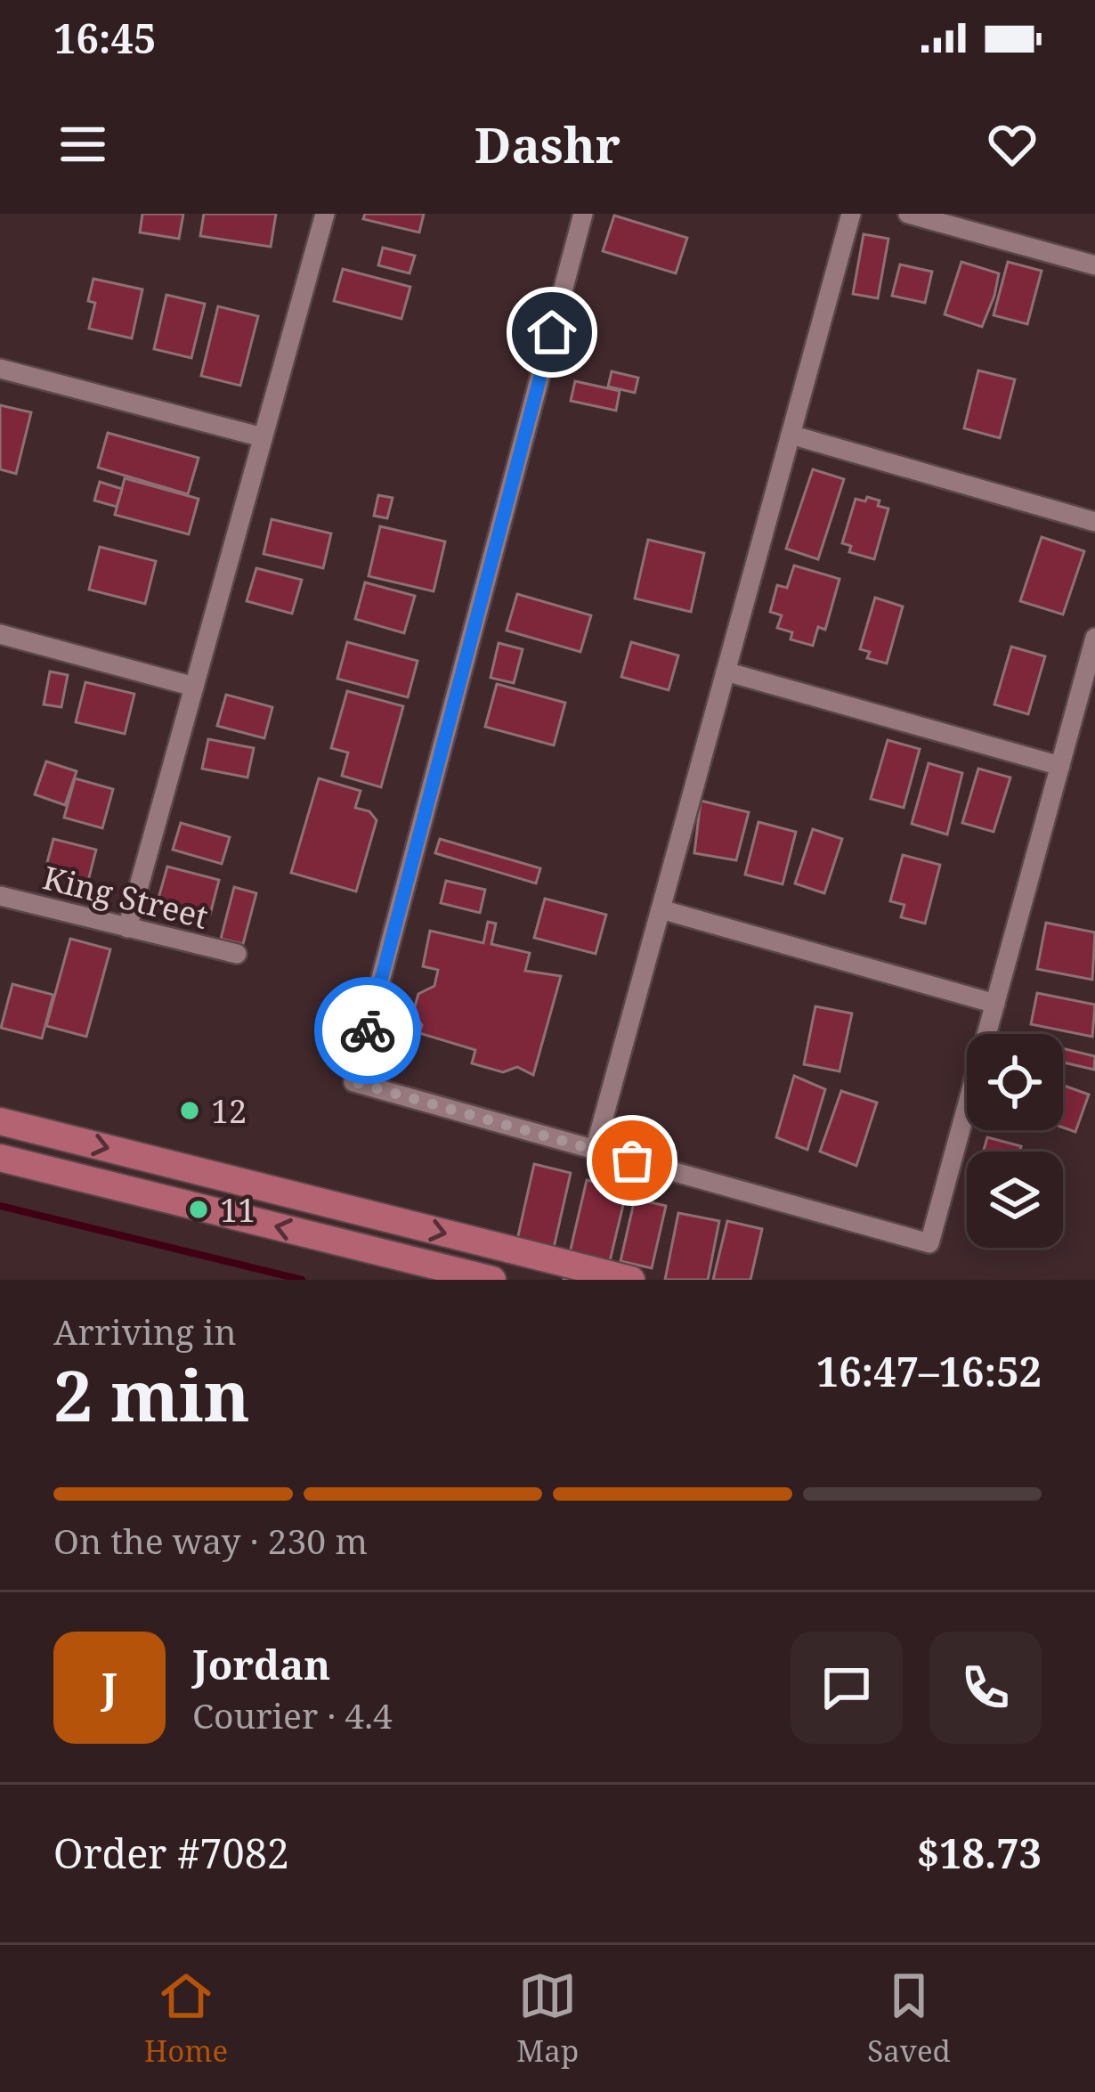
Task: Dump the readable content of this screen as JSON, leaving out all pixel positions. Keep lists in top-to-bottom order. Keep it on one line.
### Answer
{"streets":{"street":["King Street"]},"places":["12","11"],"page":{"status":"16:45","header":"Dashr","heading":["2 min","Arriving in","16:47–16:52"],"panel":["Jordan","Courier · 4.4","Order #7082","$18.73"],"bar":"On the way · 230 m","round":"J","tabs":["Home","Map","Saved"]}}
